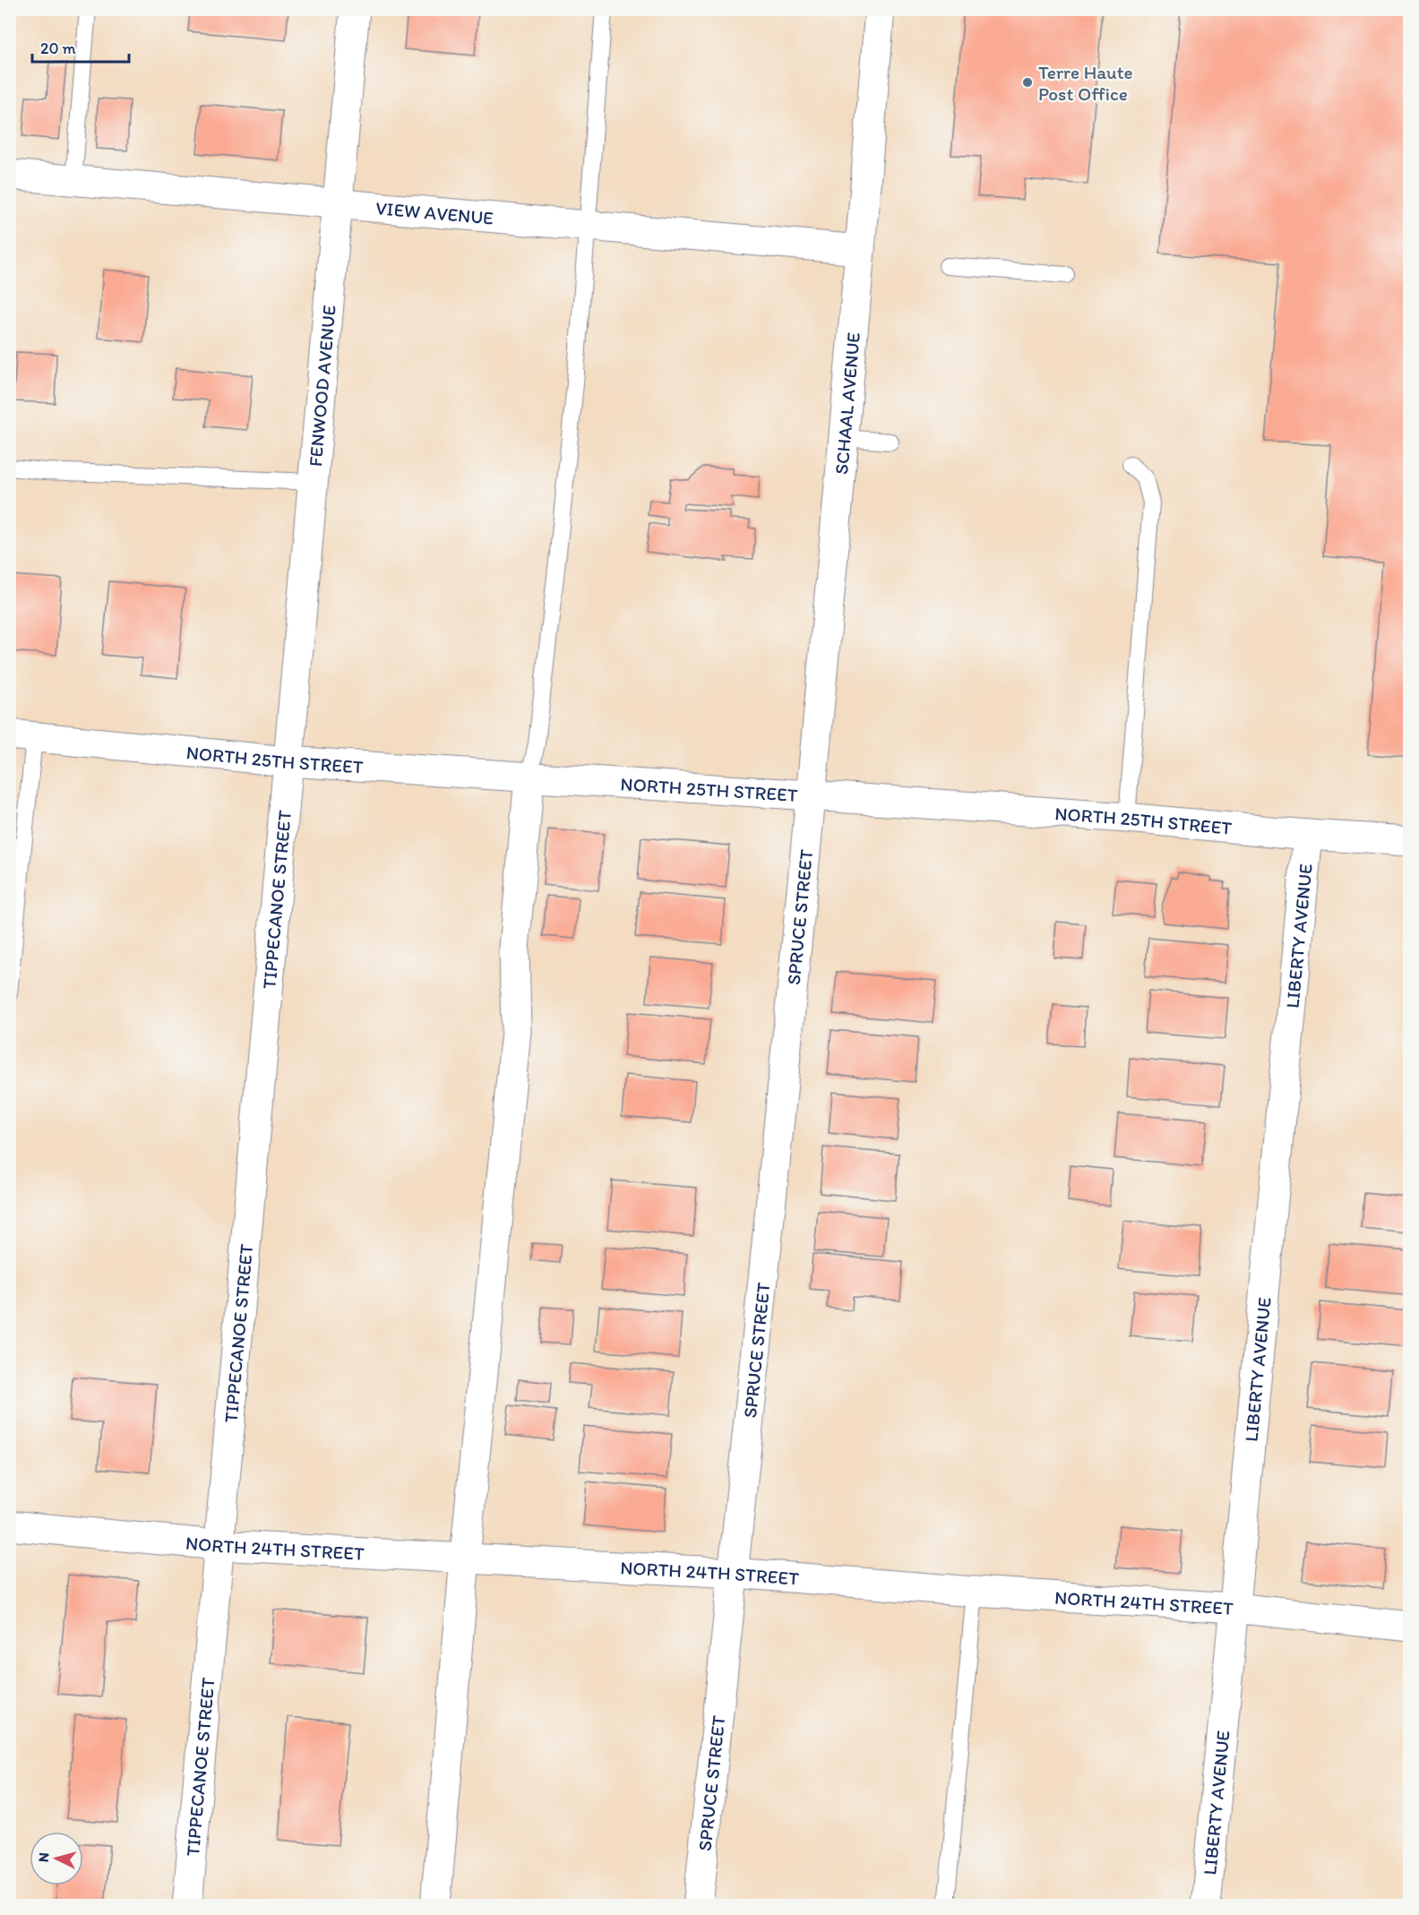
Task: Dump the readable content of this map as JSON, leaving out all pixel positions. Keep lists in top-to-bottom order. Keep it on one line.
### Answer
{"streets":{"street":["VIEW AVENUE","FENWOOD AVENUE","SCHAAL AVENUE","NORTH 25TH STREET","TIPPECANOE STREET","SPRUCE STREET","LIBERTY AVENUE","NORTH 24TH STREET"]},"crossings":[["VIEW AVENUE","FENWOOD AVENUE"],["VIEW AVENUE","SCHAAL AVENUE"],["FENWOOD AVENUE","NORTH 25TH STREET"],["FENWOOD AVENUE","TIPPECANOE STREET"],["SCHAAL AVENUE","NORTH 25TH STREET"],["SCHAAL AVENUE","SPRUCE STREET"],["NORTH 25TH STREET","TIPPECANOE STREET"],["NORTH 25TH STREET","SPRUCE STREET"],["NORTH 25TH STREET","LIBERTY AVENUE"],["TIPPECANOE STREET","NORTH 24TH STREET"],["SPRUCE STREET","NORTH 24TH STREET"],["LIBERTY AVENUE","NORTH 24TH STREET"]],"places":["Terre Haute Post Office"],"scale_bar":"20 m","north":"left"}
